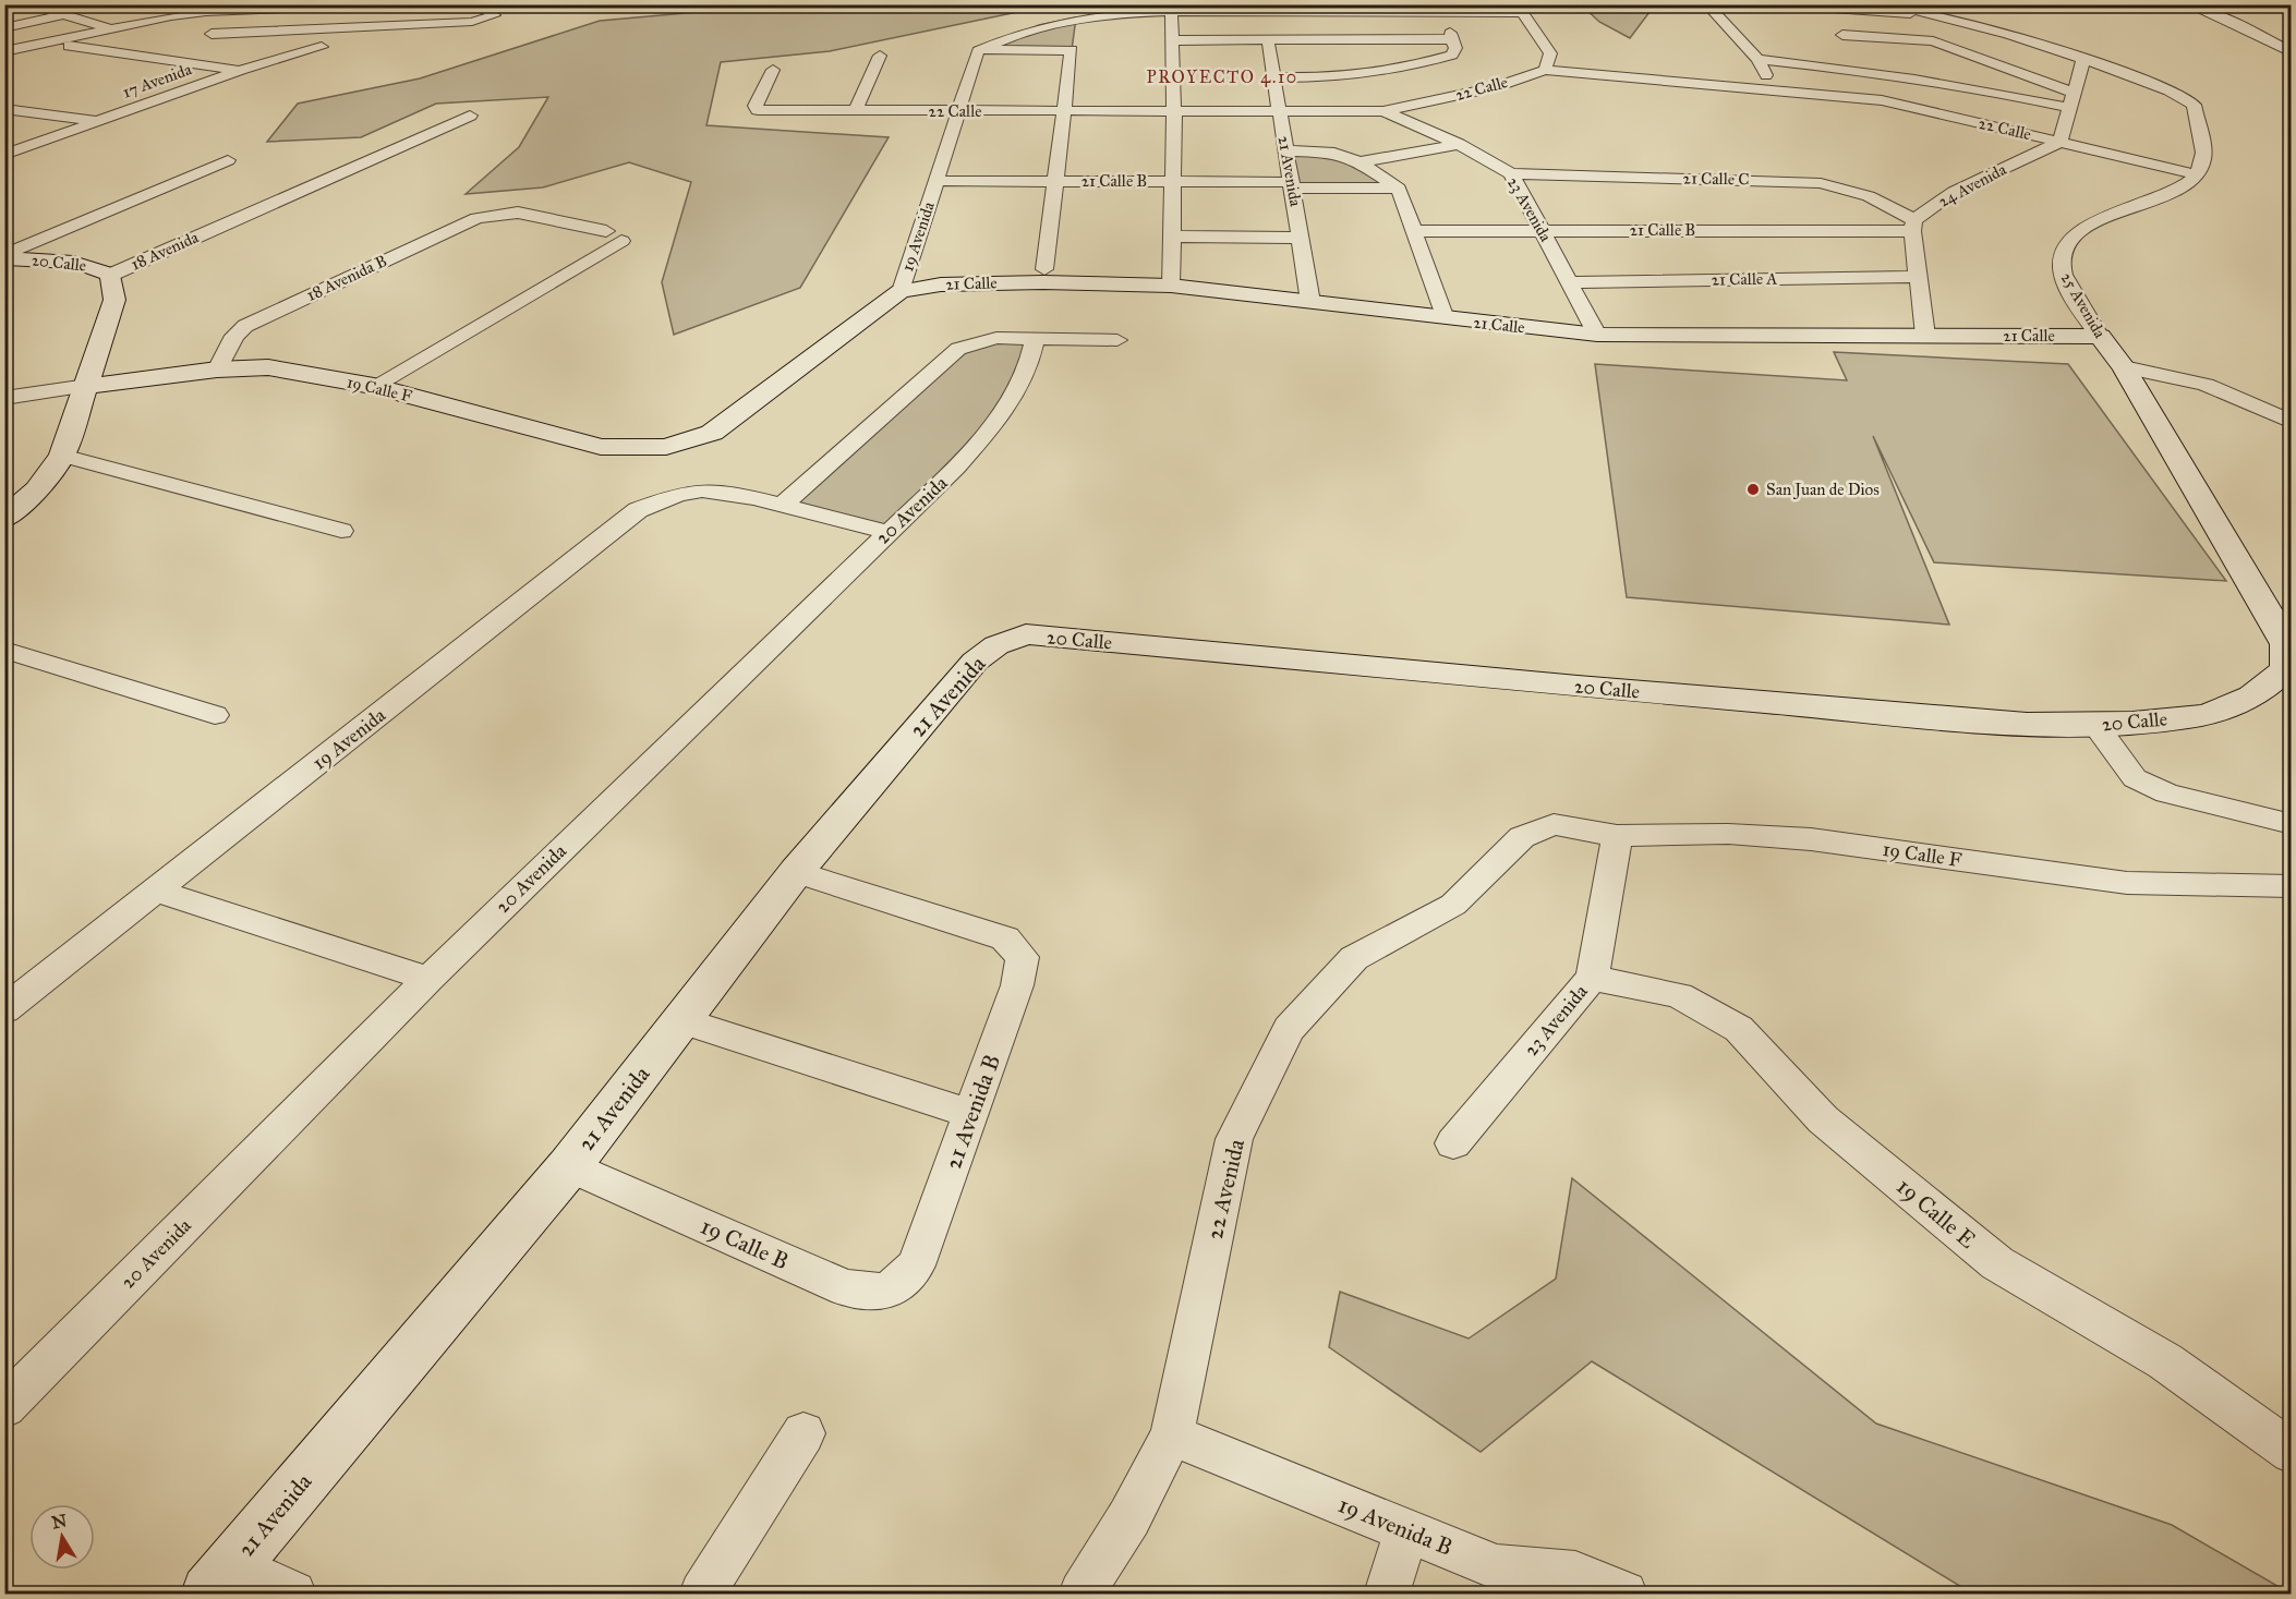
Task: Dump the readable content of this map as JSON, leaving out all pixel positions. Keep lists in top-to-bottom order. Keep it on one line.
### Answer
{"streets":{"street":["17 Avenida","22 Calle","21 Avenida","21 Calle C","21 Calle B","24 Avenida","23 Avenida","19 Avenida","18 Avenida","20 Calle","18 Avenida B","21 Calle A","21 Calle","25 Avenida","19 Calle F","20 Avenida","21 Avenida B","22 Avenida","19 Calle E","19 Calle B","19 Avenida B"]},"crossings":[["22 Calle","21 Avenida"],["22 Calle","24 Avenida"],["22 Calle","23 Avenida"],["22 Calle","19 Avenida"],["22 Calle","25 Avenida"],["21 Avenida","21 Calle B"],["21 Avenida","20 Calle"],["21 Avenida","21 Calle"],["21 Avenida","21 Avenida B"],["21 Avenida","19 Calle B"],["21 Calle C","21 Calle B"],["21 Calle C","24 Avenida"],["21 Calle C","23 Avenida"],["21 Calle B","24 Avenida"],["21 Calle B","23 Avenida"],["21 Calle B","19 Avenida"],["23 Avenida","21 Calle A"],["23 Avenida","21 Calle"],["23 Avenida","19 Calle F"],["23 Avenida","19 Calle E"],["19 Avenida","21 Calle"],["19 Avenida","19 Calle F"],["18 Avenida","20 Calle"],["18 Avenida","19 Calle F"],["20 Calle","25 Avenida"],["18 Avenida B","19 Calle F"],["21 Calle","25 Avenida"],["19 Calle F","22 Avenida"],["21 Avenida B","19 Calle B"],["22 Avenida","19 Avenida B"]],"districts":["PROYECTO 4.10"],"places":["San Juan de Dios"],"north":"top"}
